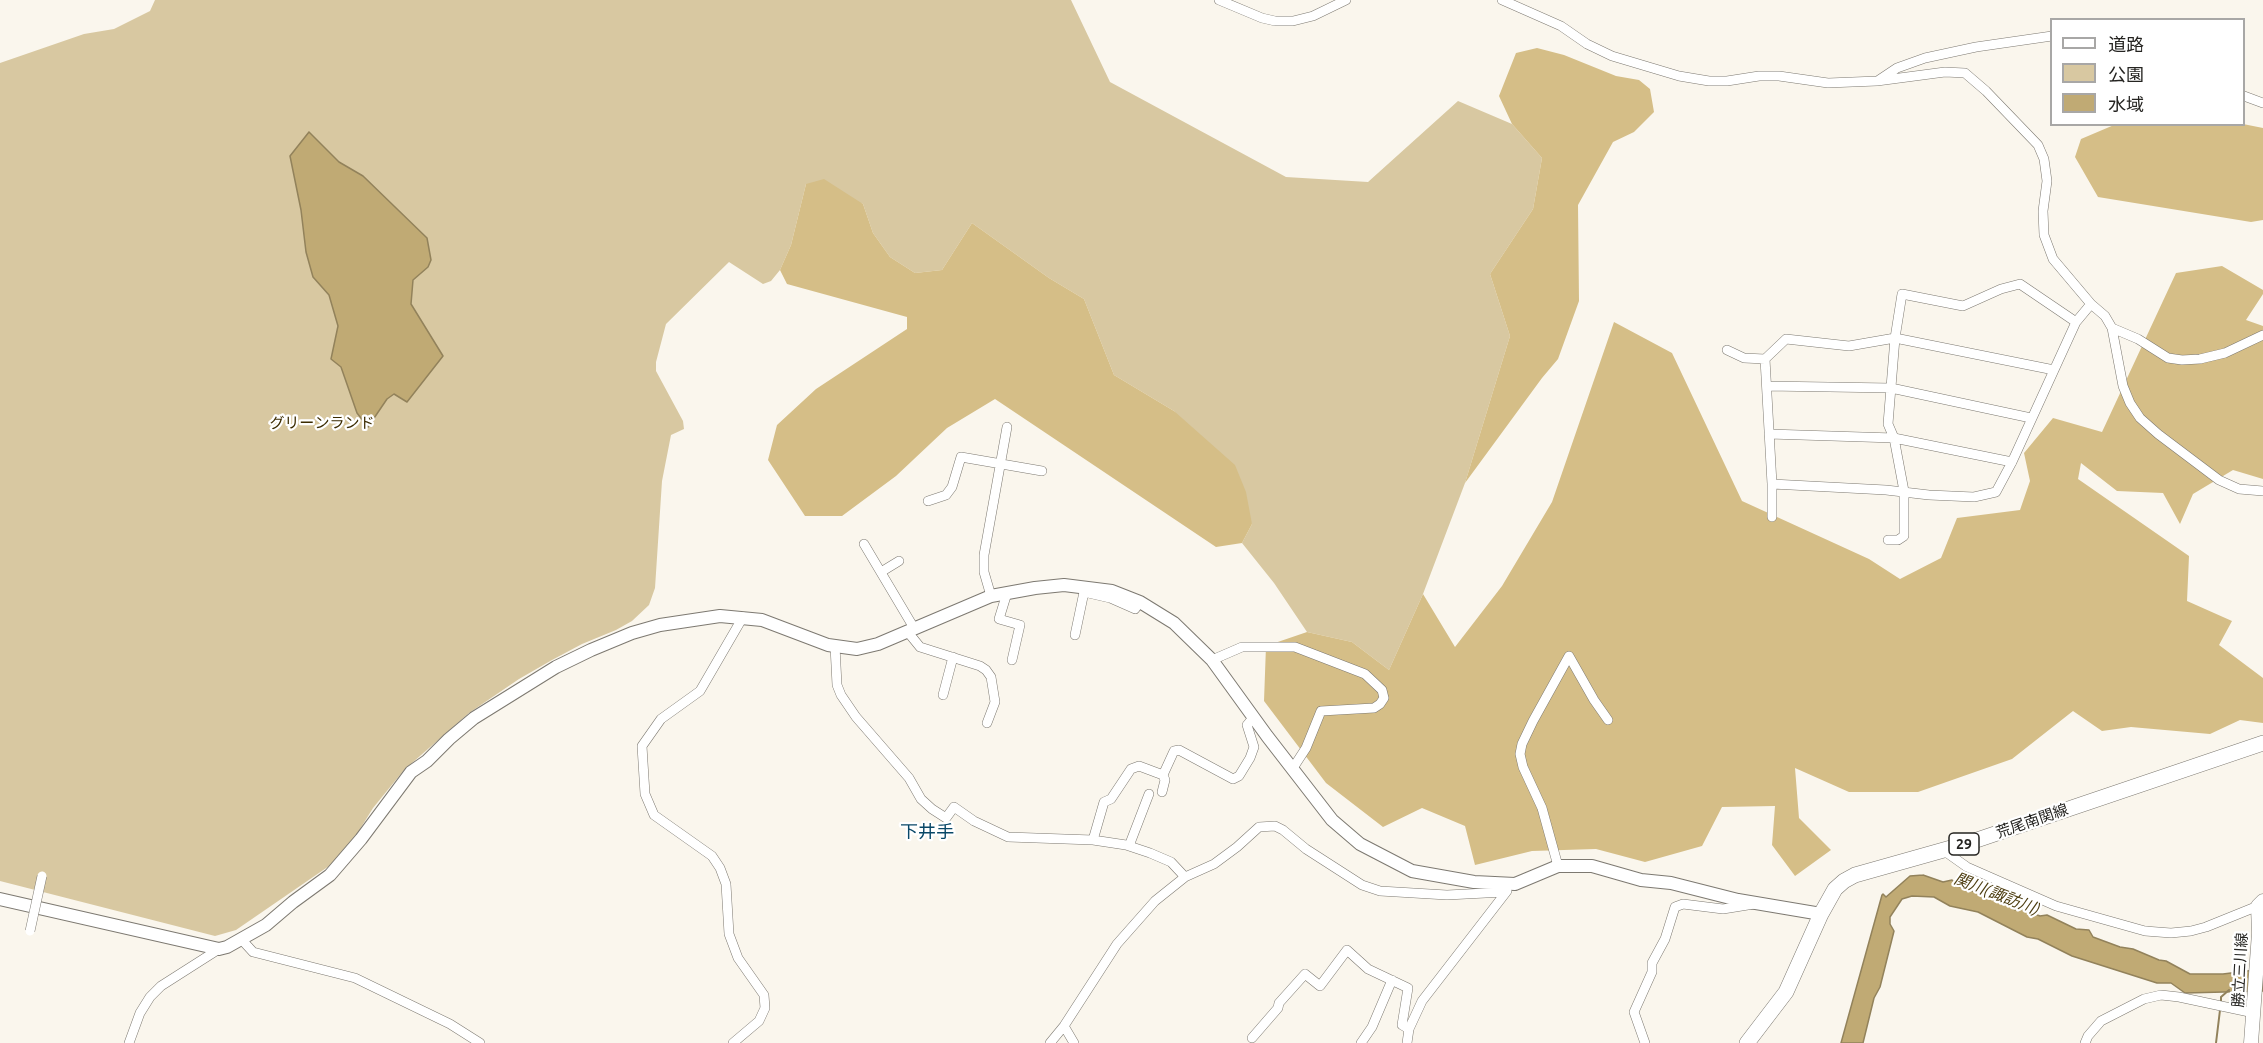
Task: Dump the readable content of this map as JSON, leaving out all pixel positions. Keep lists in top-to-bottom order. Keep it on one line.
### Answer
{"streets":{"main road":["荒尾南関線","29","勝立三川線"]},"districts":["下井手"],"water":["関川(諏訪川)"],"parks":["グリーンランド"],"legend":["道路","公園","水域"]}
